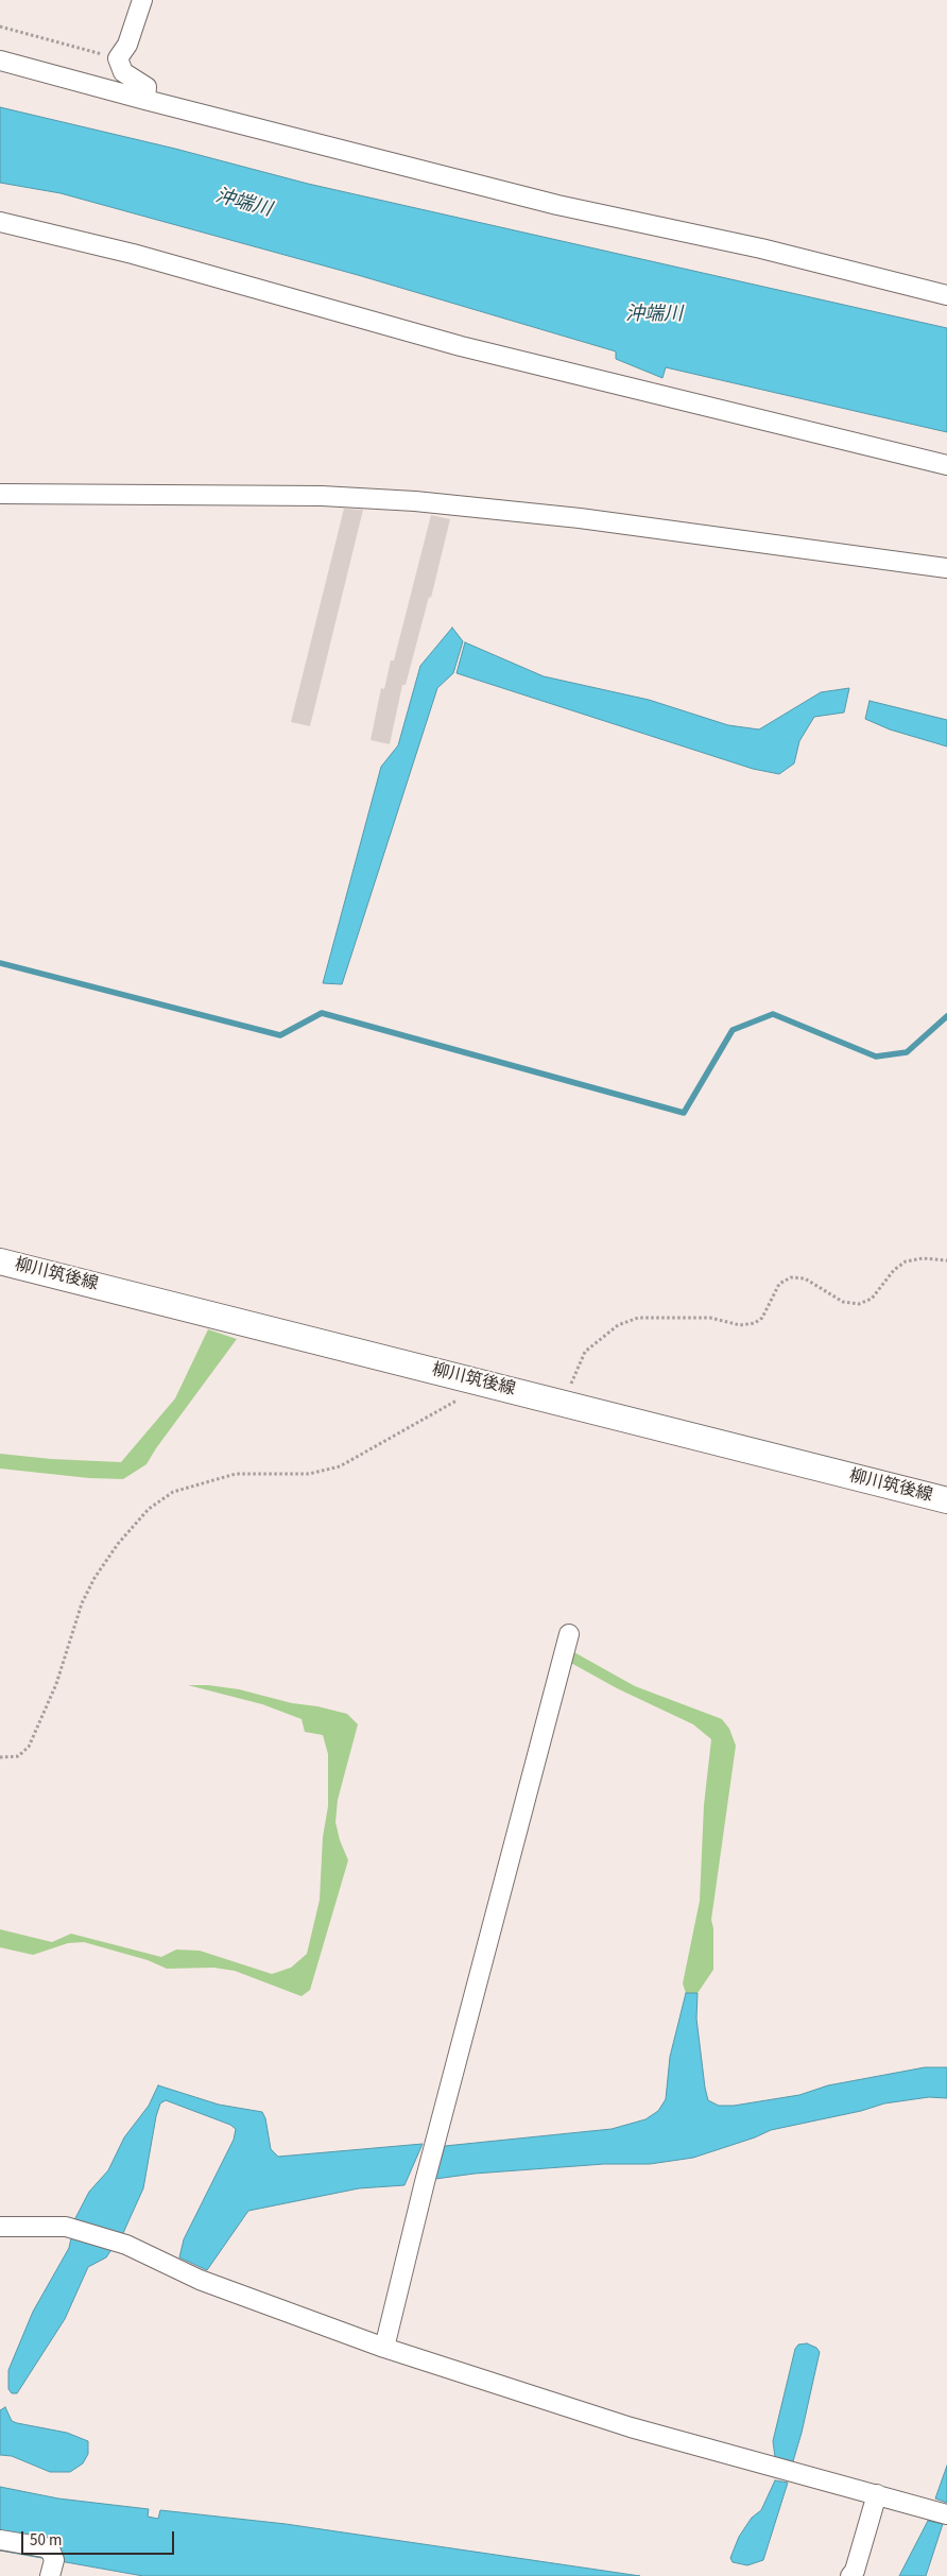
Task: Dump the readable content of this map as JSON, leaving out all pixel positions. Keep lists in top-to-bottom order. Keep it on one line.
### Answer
{"streets":{"main road":["柳川筑後線"]},"water":["沖端川"],"scale_bar":"50 m"}
